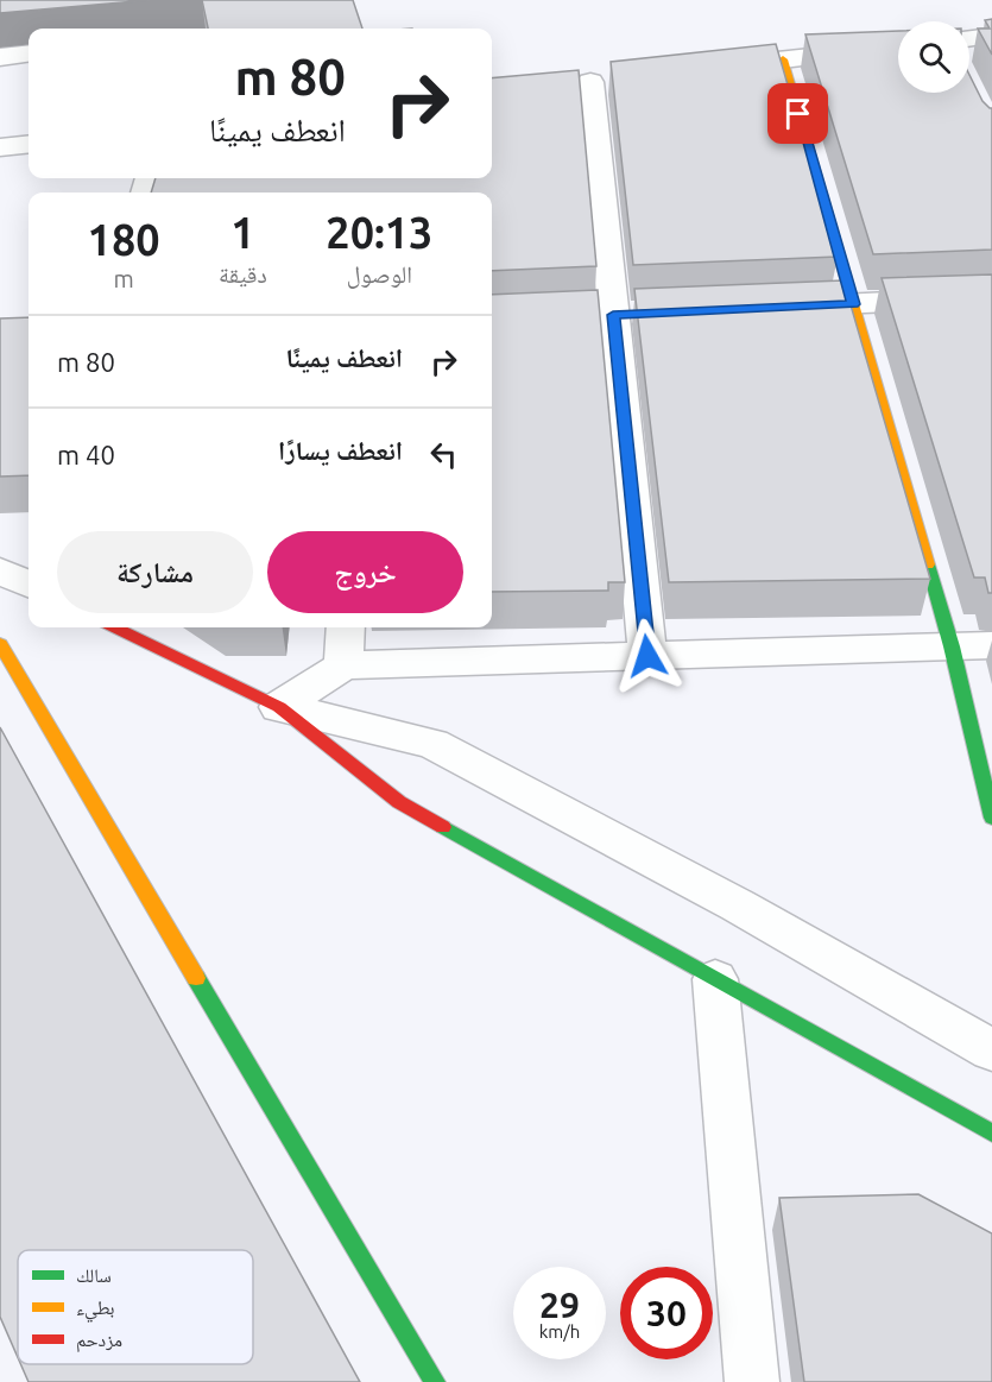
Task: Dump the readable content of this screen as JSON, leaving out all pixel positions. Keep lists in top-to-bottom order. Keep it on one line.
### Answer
{"legend":["سالك","بطيء","مزدحم"],"page":{"turn":["80 m","انعطف يمينًا"],"eta":["20:13","الوصول","1","دقيقة","180","m"],"list":[{"name":"انعطف يمينًا","value":"80 m"},{"name":"انعطف يسارًا","value":"40 m"}],"buttons":["خروج","مشاركة"],"speed":"29 km/h","limit":"30"}}
